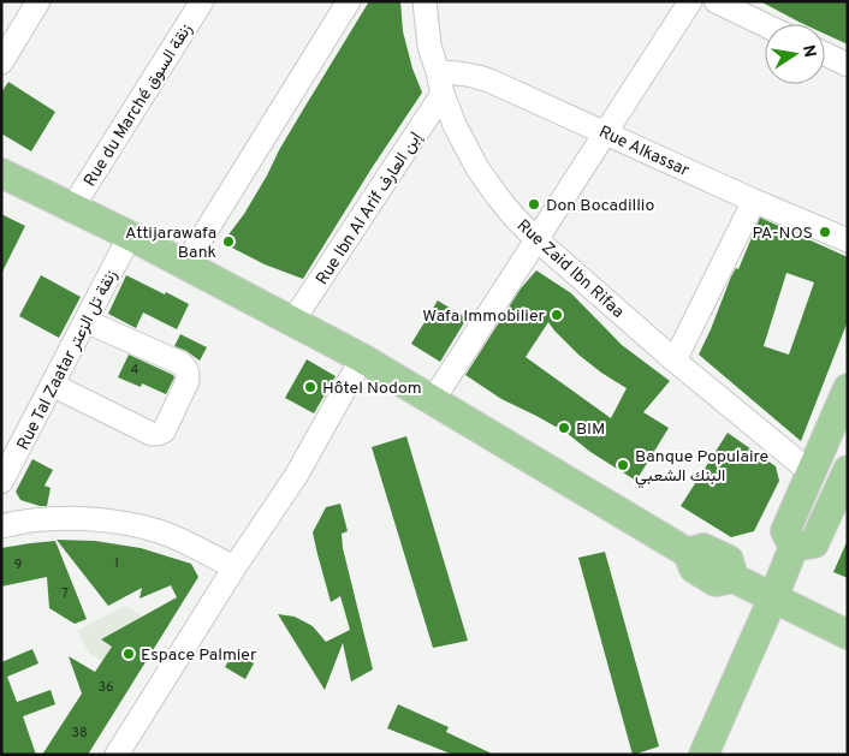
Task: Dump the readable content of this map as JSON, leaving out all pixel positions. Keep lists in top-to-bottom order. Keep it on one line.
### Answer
{"streets":{"street":["Rue du Marché زنقة السوق","Rue Alkassar","Rue Ibn Al Arif إبن العارف","Rue Zaid Ibn Rifaa","Rue Tal Zaatar زنقة تل الزعتر"]},"crossings":[["Rue Alkassar","Rue Ibn Al Arif إبن العارف"],["Rue Alkassar","Rue Zaid Ibn Rifaa"],["Rue Ibn Al Arif إبن العارف","Rue Zaid Ibn Rifaa"]],"places":["Don Bocadillio","PA-NOS","Attijarawafa Bank","Wafa Immobilier","Hôtel Nodom","BIM","Banque Populaire البنك الشعبي","Espace Palmier"],"house_numbers":["4","1","9","7","36","38"],"north":"right"}
